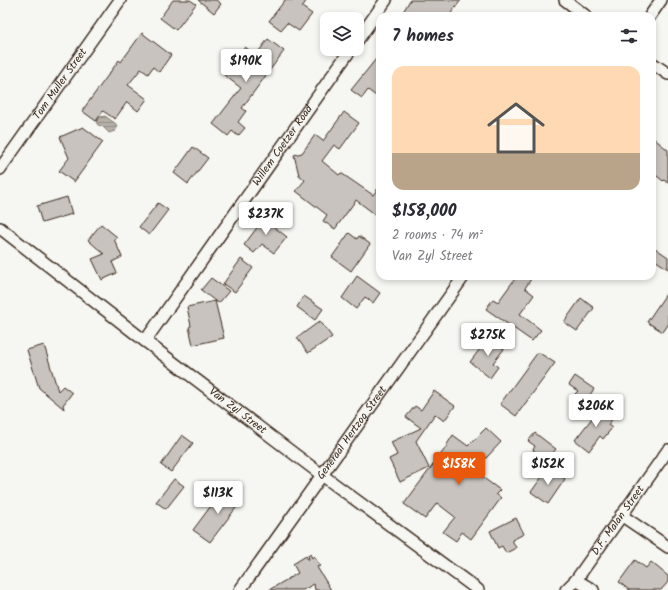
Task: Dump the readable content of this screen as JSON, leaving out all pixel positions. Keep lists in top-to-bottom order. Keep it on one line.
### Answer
{"streets":{"street":["Tom Muller Street","Willem Coetzer Road","Van Zyl Street","Generaal Hertzog Street","D.F. Malan Street"]},"crossings":[["Willem Coetzer Road","Van Zyl Street"],["Van Zyl Street","Generaal Hertzog Street"]],"page":{"heading":"7 homes","price":["$190K","$237K","$275K","$206K","$158K","$152K","$113K"],"list":[{"name":"$158,000","note":"2 rooms · 74 m² · Van Zyl Street"}]}}
